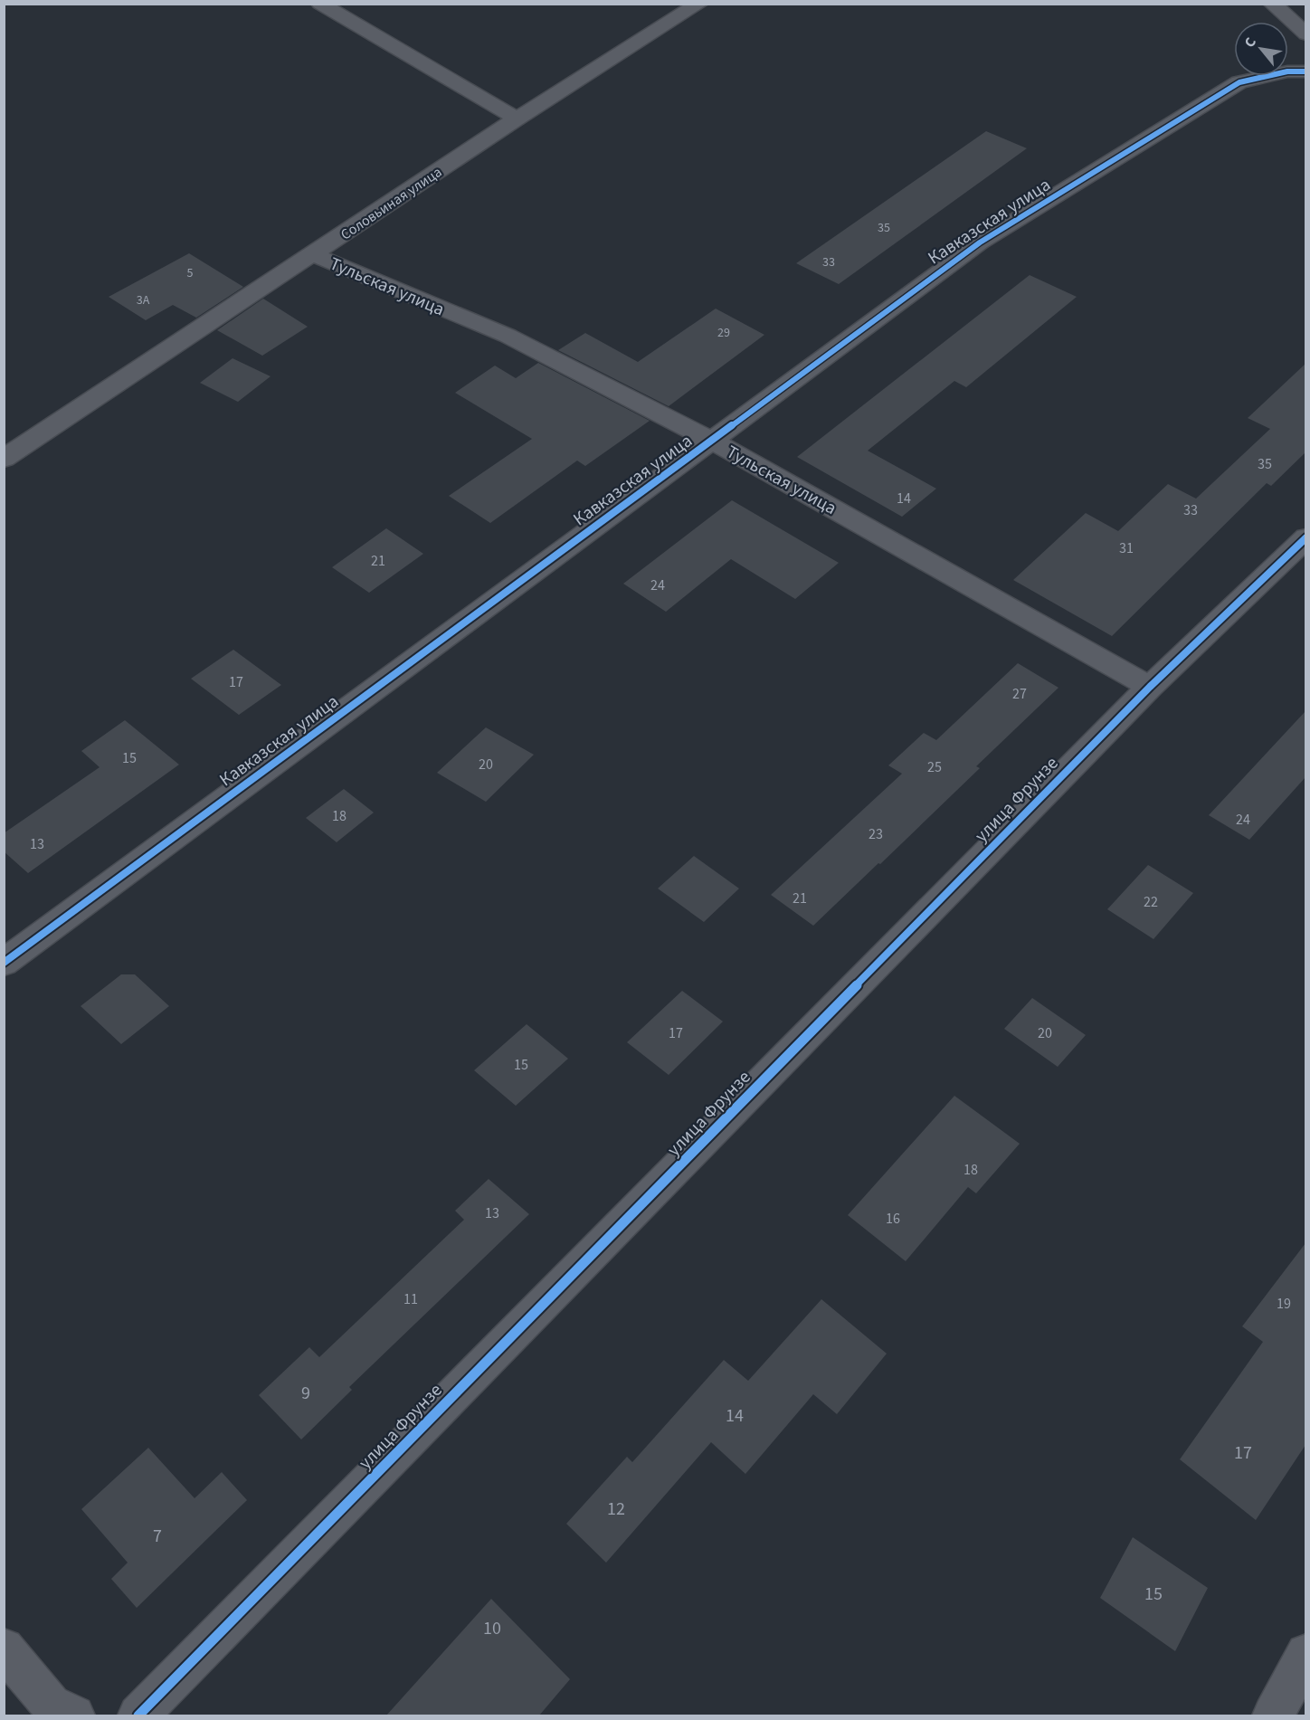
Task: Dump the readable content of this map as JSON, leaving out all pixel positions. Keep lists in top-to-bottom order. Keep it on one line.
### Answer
{"streets":{"street":["Соловьиная улица","Кавказская улица","Тульская улица","улица Фрунзе"]},"crossings":[["Соловьиная улица","Тульская улица"],["Кавказская улица","Тульская улица"],["Тульская улица","улица Фрунзе"]],"house_numbers":["35","33","5","3А","29","35","14","33","31","21","24","17","27","15","20","25","18","24","23","13","21","22","17","20","15","18","13","16","11","19","9","14","17","12","7","15","10"],"north":"top left"}
